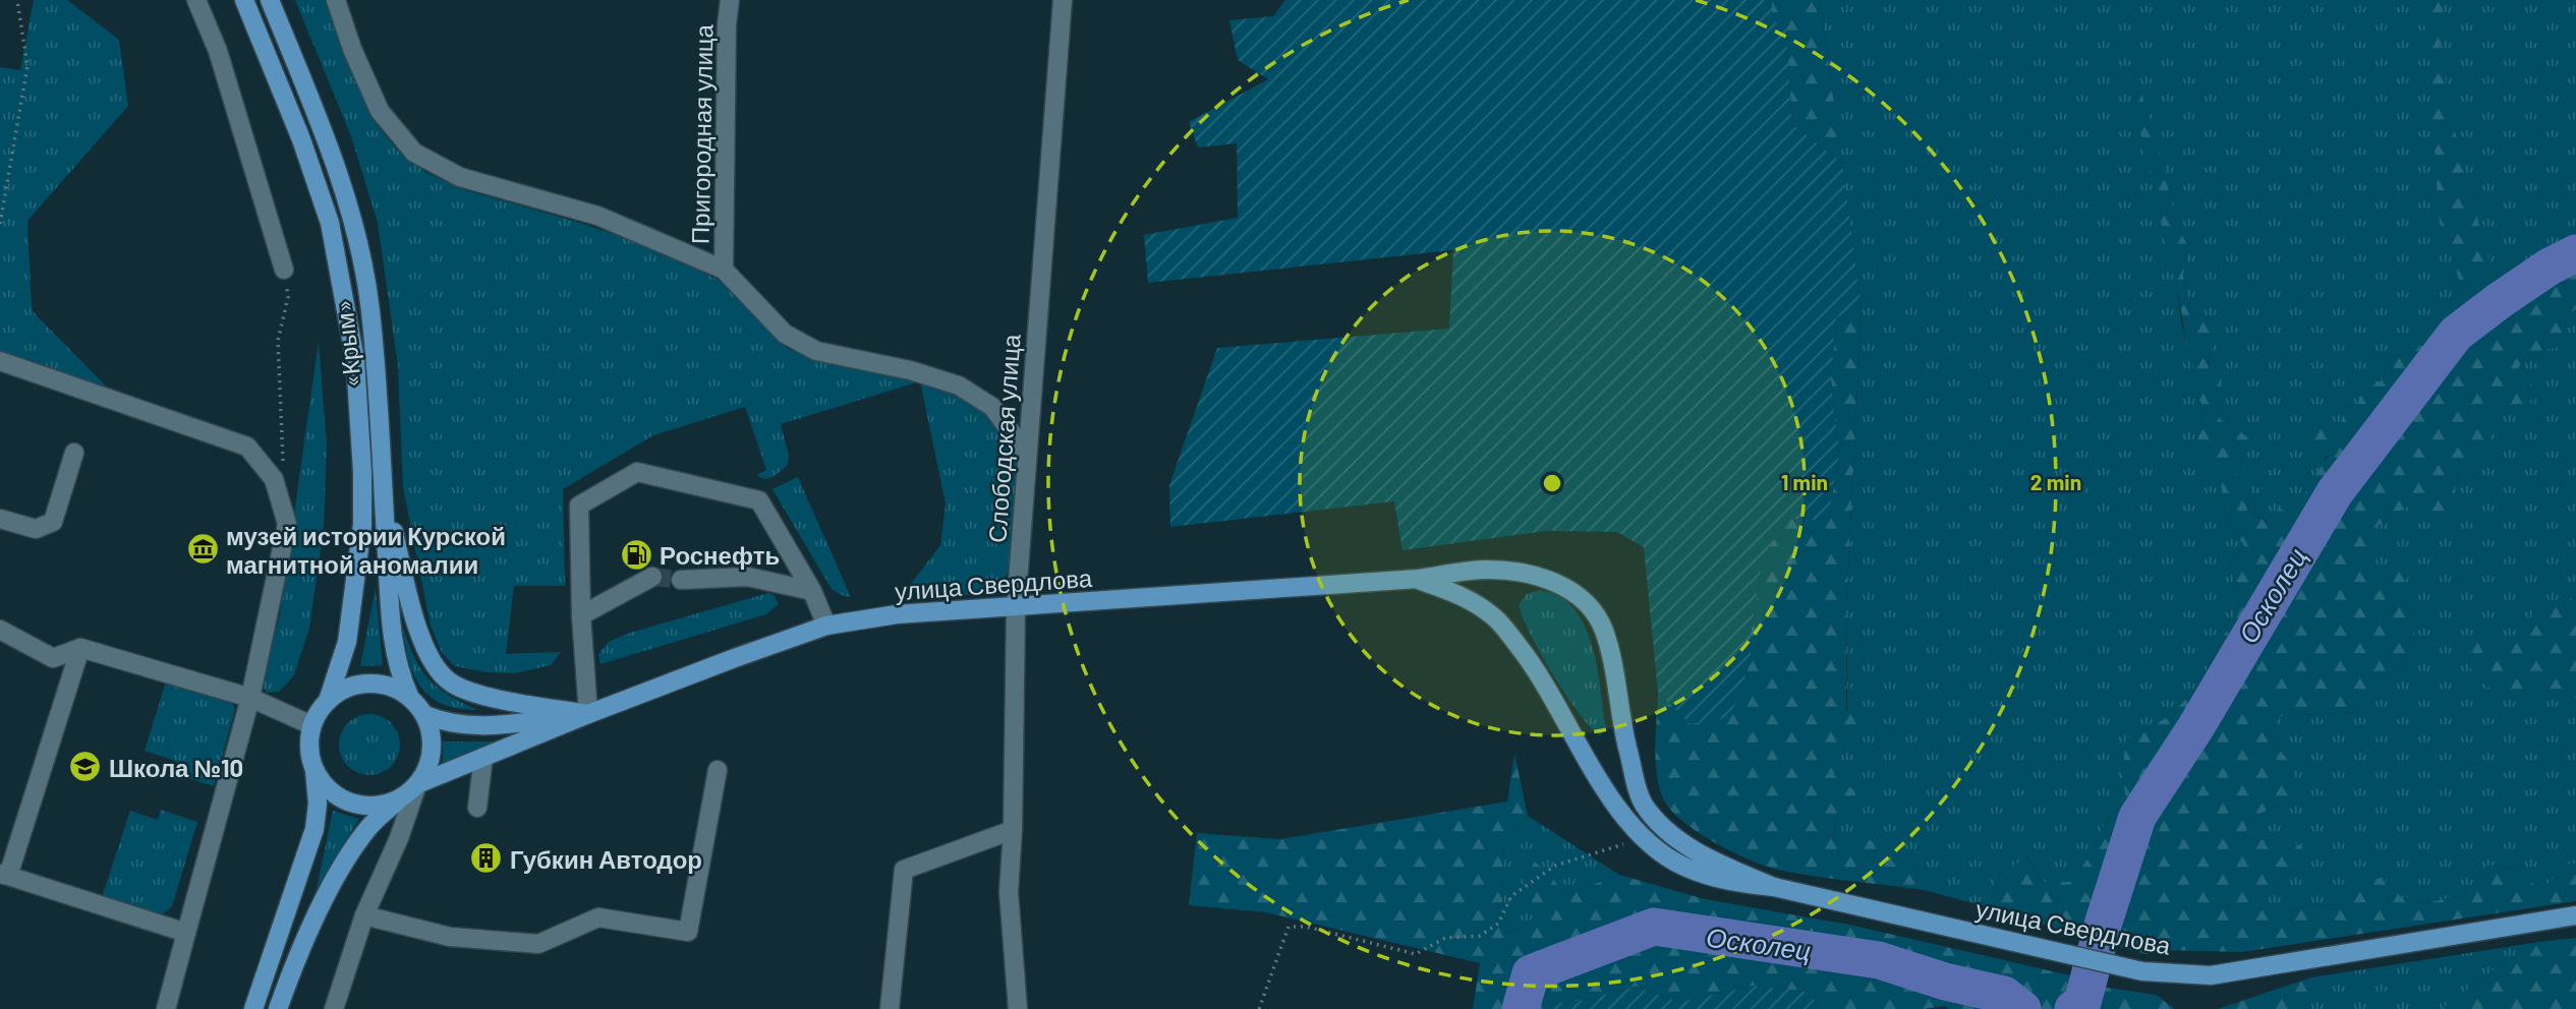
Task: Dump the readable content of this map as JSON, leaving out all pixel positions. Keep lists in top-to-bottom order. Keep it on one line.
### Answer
{"streets":{"main road":["«Крым»","улица Свердлова"],"street":["Пригородная улица","Слободская улица"]},"crossings":[["Слободская улица","улица Свердлова"]],"water":["Осколец"],"places":{"museum":["музей истории Курской магнитной аномалии"],"fuel station":["Роснефть"],"school or university":["Школа №10"],"building":["Губкин Автодор"]},"rings":["1 min","2 min"]}
